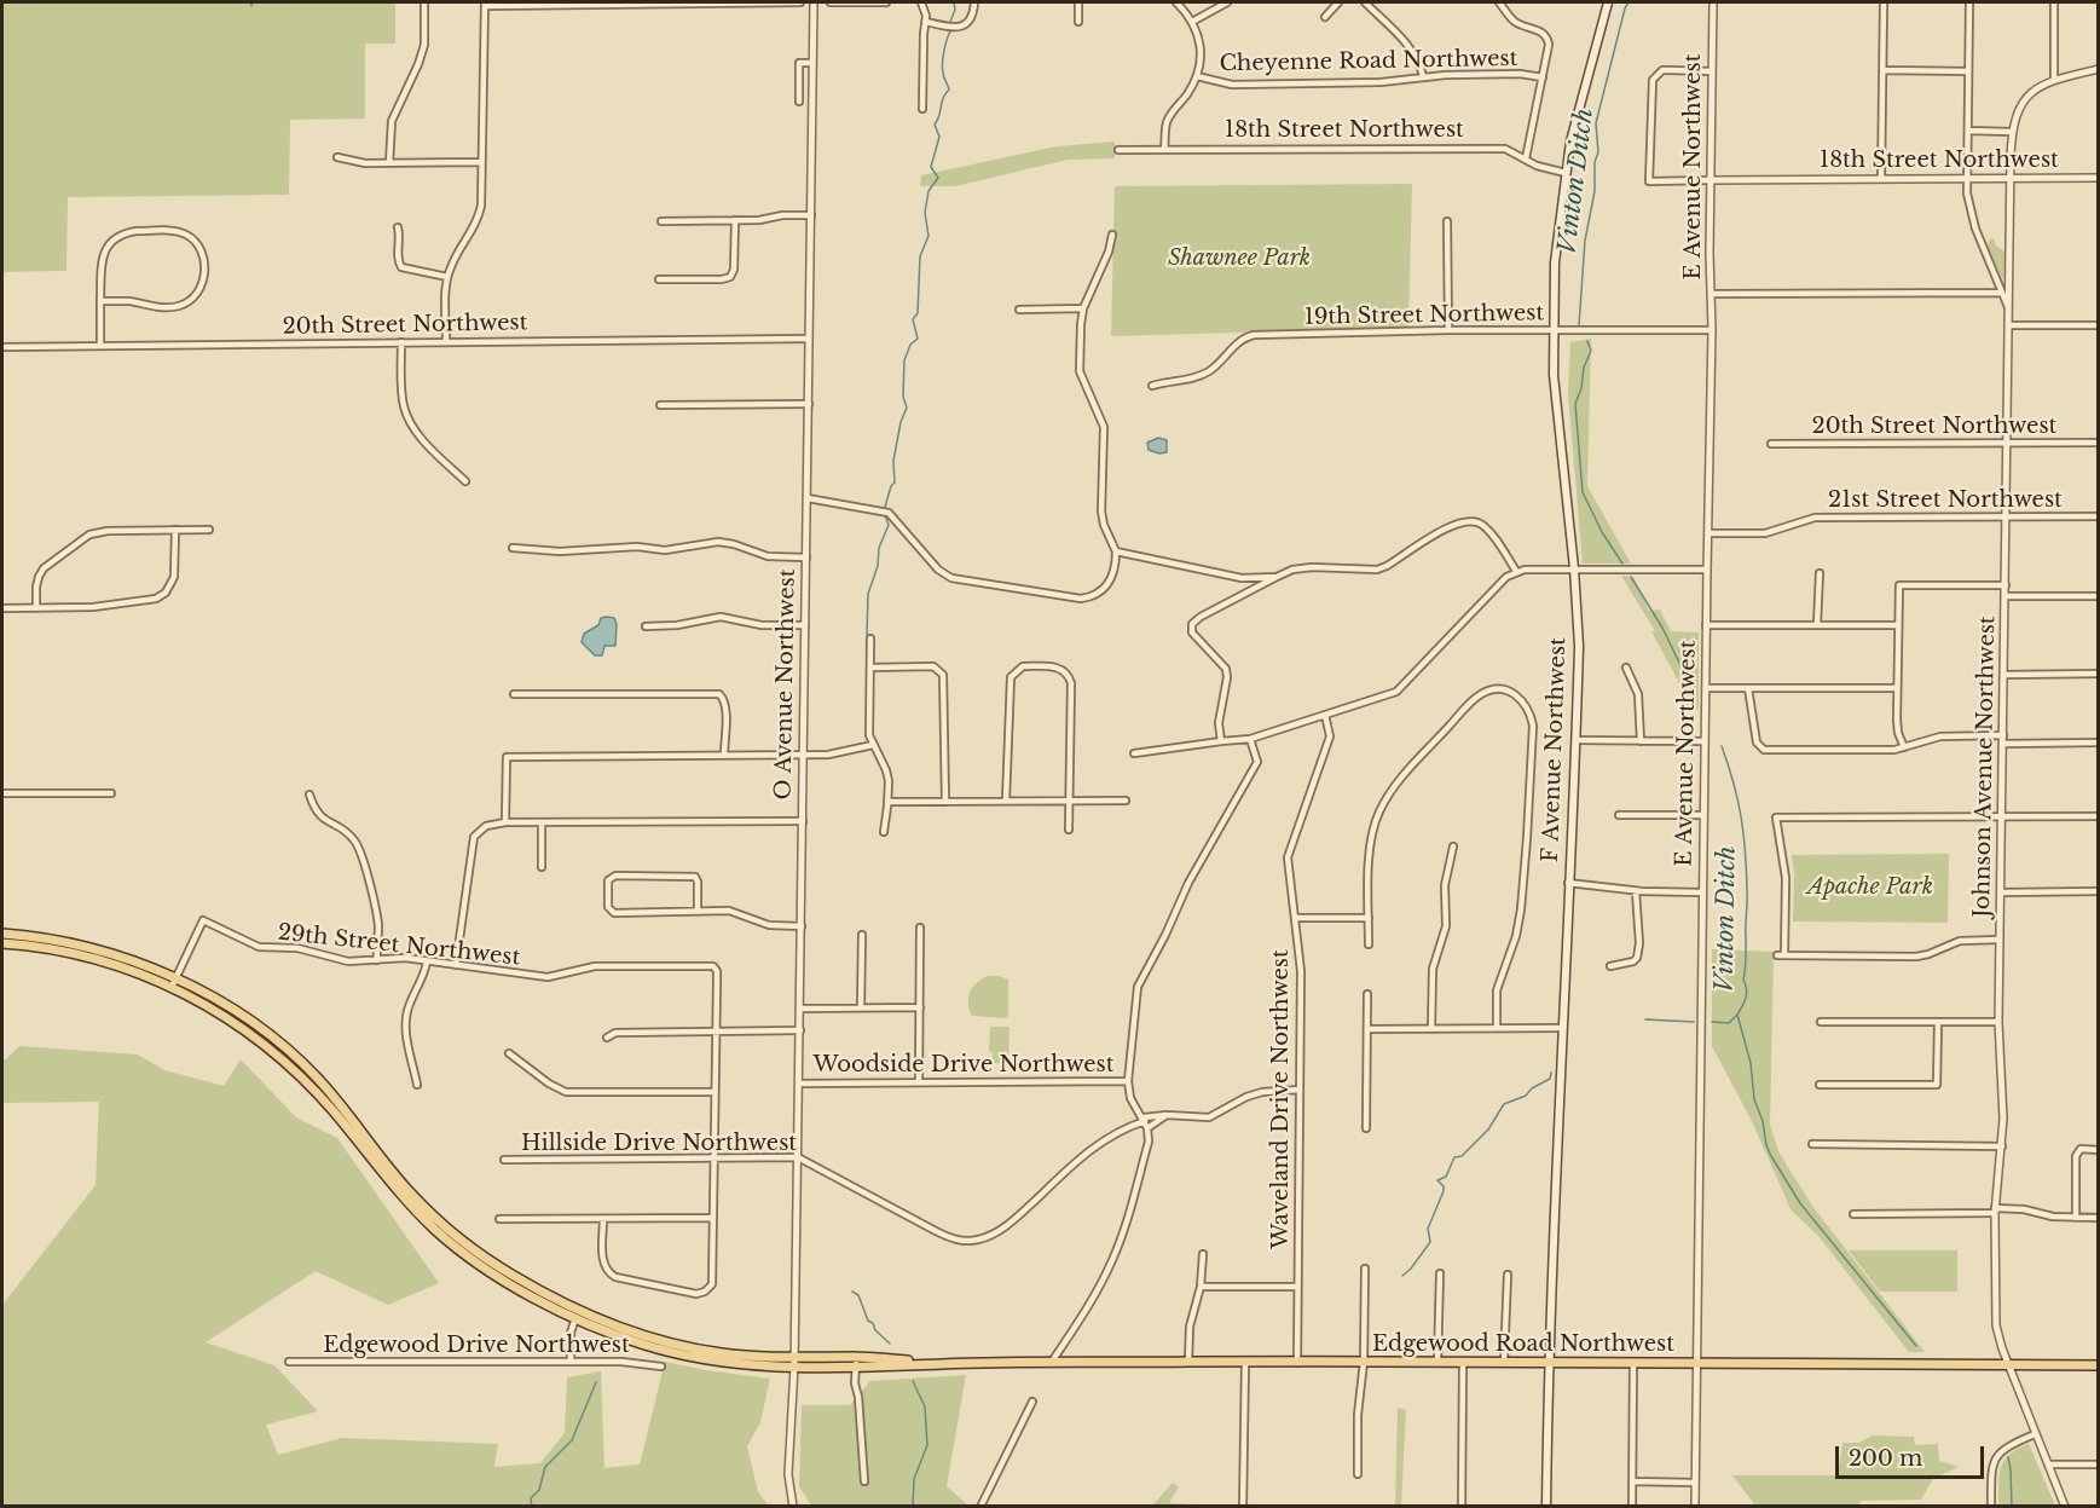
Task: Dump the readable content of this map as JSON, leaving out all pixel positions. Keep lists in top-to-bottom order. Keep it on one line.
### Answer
{"streets":{"main road":["F Avenue Northwest","Edgewood Road Northwest"],"street":["Cheyenne Road Northwest","18th Street Northwest","E Avenue Northwest","19th Street Northwest","20th Street Northwest","21st Street Northwest","O Avenue Northwest","Johnson Avenue Northwest","29th Street Northwest","Woodside Drive Northwest","Waveland Drive Northwest","Hillside Drive Northwest","Edgewood Drive Northwest"]},"crossings":[["18th Street Northwest","E Avenue Northwest"],["18th Street Northwest","F Avenue Northwest"],["18th Street Northwest","Johnson Avenue Northwest"],["E Avenue Northwest","19th Street Northwest"],["E Avenue Northwest","21st Street Northwest"],["E Avenue Northwest","Edgewood Road Northwest"],["19th Street Northwest","F Avenue Northwest"],["20th Street Northwest","O Avenue Northwest"],["20th Street Northwest","Johnson Avenue Northwest"],["21st Street Northwest","Johnson Avenue Northwest"],["O Avenue Northwest","Woodside Drive Northwest"],["O Avenue Northwest","Hillside Drive Northwest"],["O Avenue Northwest","Edgewood Road Northwest"],["F Avenue Northwest","Edgewood Road Northwest"],["Johnson Avenue Northwest","Edgewood Road Northwest"],["29th Street Northwest","Edgewood Road Northwest"],["Waveland Drive Northwest","Hillside Drive Northwest"],["Waveland Drive Northwest","Edgewood Road Northwest"]],"water":["Vinton Ditch"],"parks":["Shawnee Park","Apache Park"],"scale_bar":"200 m"}
